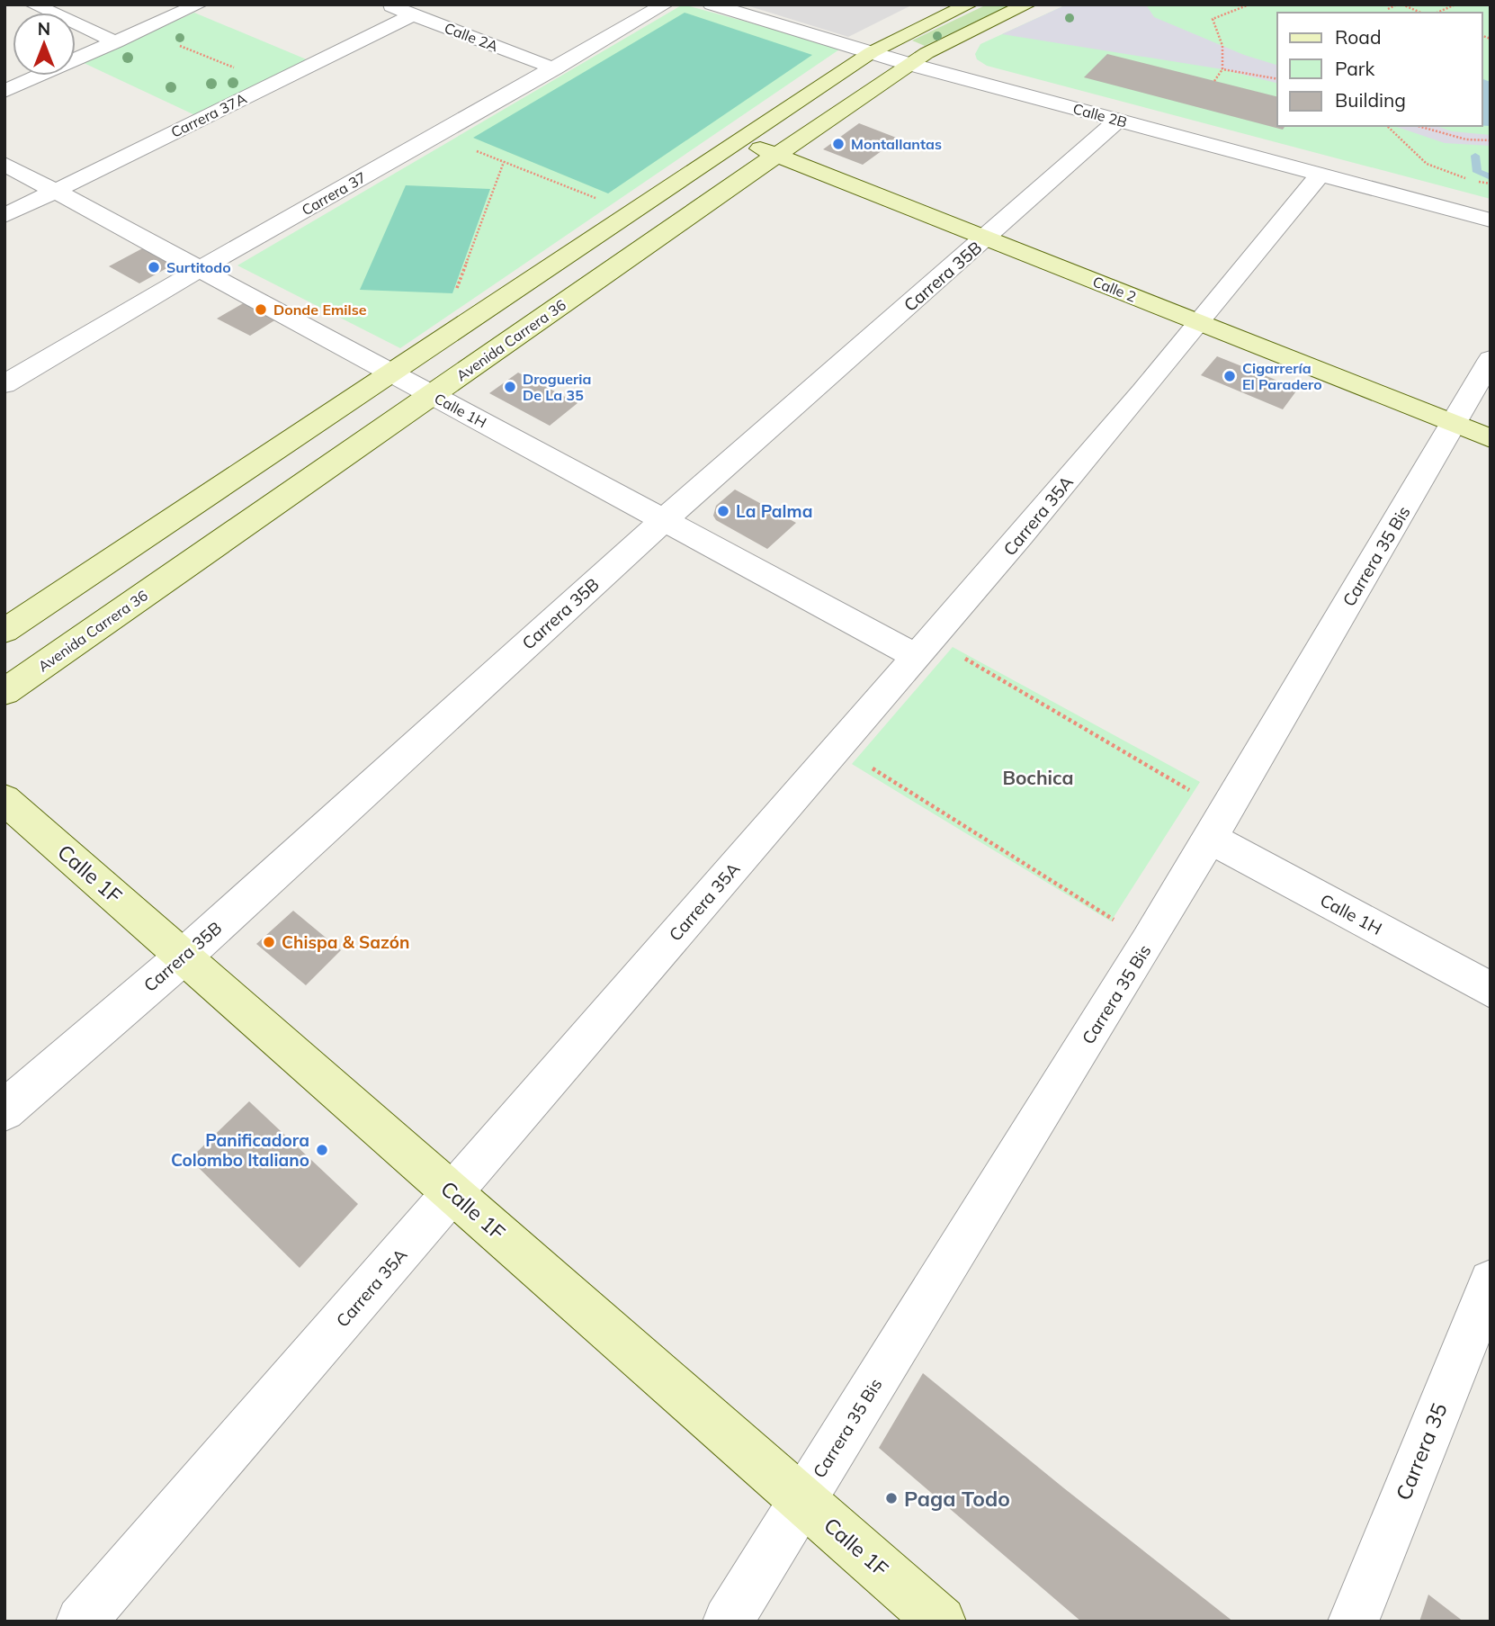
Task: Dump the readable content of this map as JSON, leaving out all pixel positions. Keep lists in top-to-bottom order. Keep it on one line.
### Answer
{"streets":{"main road":["Calle 2","Avenida Carrera 36","Calle 1F"],"street":["Calle 2A","Carrera 37A","Calle 2B","Carrera 37","Carrera 35B","Calle 1H","Carrera 35A","Carrera 35 Bis","Carrera 35"]},"crossings":[["Calle 2A","Carrera 37A"],["Calle 2A","Carrera 37"],["Carrera 37A","Calle 1H"],["Calle 2B","Carrera 35B"],["Calle 2B","Avenida Carrera 36"],["Calle 2B","Carrera 35A"],["Carrera 37","Calle 1H"],["Carrera 35B","Calle 2"],["Carrera 35B","Calle 1H"],["Carrera 35B","Calle 1F"],["Calle 2","Avenida Carrera 36"],["Calle 2","Carrera 35A"],["Calle 2","Carrera 35 Bis"],["Avenida Carrera 36","Calle 1H"],["Calle 1H","Carrera 35A"],["Calle 1H","Carrera 35 Bis"],["Carrera 35A","Calle 1F"],["Carrera 35 Bis","Calle 1F"]],"districts":["Bochica"],"places":["Montallantas","Surtitodo","Donde Emilse","Cigarrería El Paradero","Drogueria De La 35","La Palma","Chispa & Sazón","Panificadora Colombo Italiano","Paga Todo"],"legend":["Road","Park","Building"],"north":"top"}
